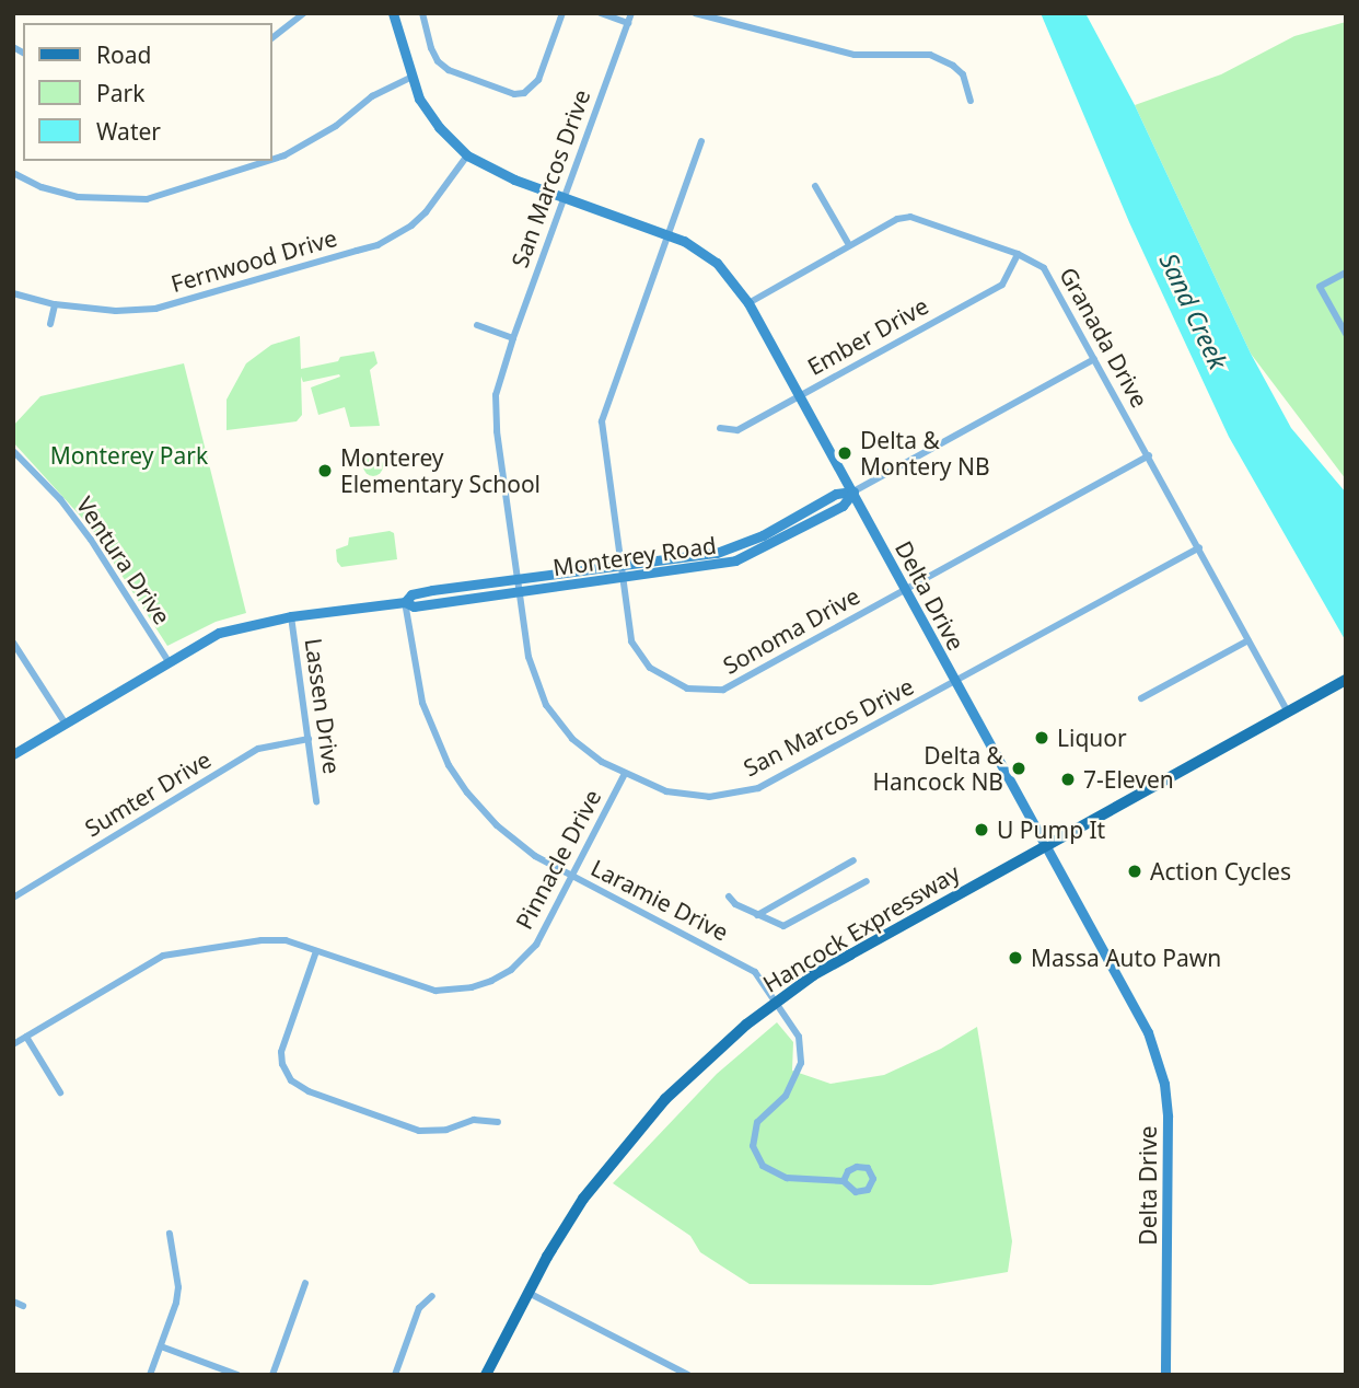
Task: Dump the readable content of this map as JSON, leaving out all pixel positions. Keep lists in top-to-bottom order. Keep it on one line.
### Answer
{"streets":{"main road":["Monterey Road","Delta Drive","Hancock Expressway"],"street":["San Marcos Drive","Fernwood Drive","Ember Drive","Granada Drive","Ventura Drive","Sonoma Drive","Lassen Drive","Sumter Drive","Pinnacle Drive","Laramie Drive"]},"crossings":[["San Marcos Drive","Granada Drive"],["San Marcos Drive","Monterey Road"],["San Marcos Drive","Delta Drive"],["San Marcos Drive","Pinnacle Drive"],["Fernwood Drive","Delta Drive"],["Ember Drive","Granada Drive"],["Ember Drive","Delta Drive"],["Granada Drive","Monterey Road"],["Granada Drive","Delta Drive"],["Granada Drive","Sonoma Drive"],["Granada Drive","Hancock Expressway"],["Monterey Road","Ventura Drive"],["Monterey Road","Delta Drive"],["Monterey Road","Sonoma Drive"],["Monterey Road","Lassen Drive"],["Monterey Road","Laramie Drive"],["Delta Drive","Sonoma Drive"],["Delta Drive","Hancock Expressway"],["Lassen Drive","Sumter Drive"],["Pinnacle Drive","Laramie Drive"],["Laramie Drive","Hancock Expressway"]],"water":["Sand Creek"],"parks":["Monterey Park"],"places":["Delta & Montery NB","Monterey Elementary School","Liquor","Delta & Hancock NB","7-Eleven","U Pump It","Action Cycles","Massa Auto Pawn"],"legend":["Road","Park","Water"]}
